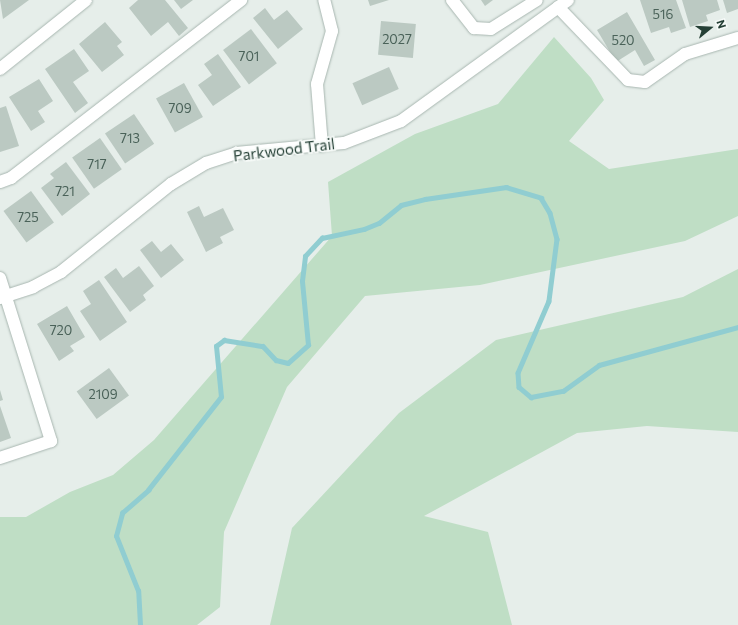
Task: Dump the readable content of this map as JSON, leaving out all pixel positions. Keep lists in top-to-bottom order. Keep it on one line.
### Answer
{"streets":{"street":["Parkwood Trail"]},"house_numbers":["516","2027","520","701","709","713","717","721","725","720","2109"],"north":"right"}
